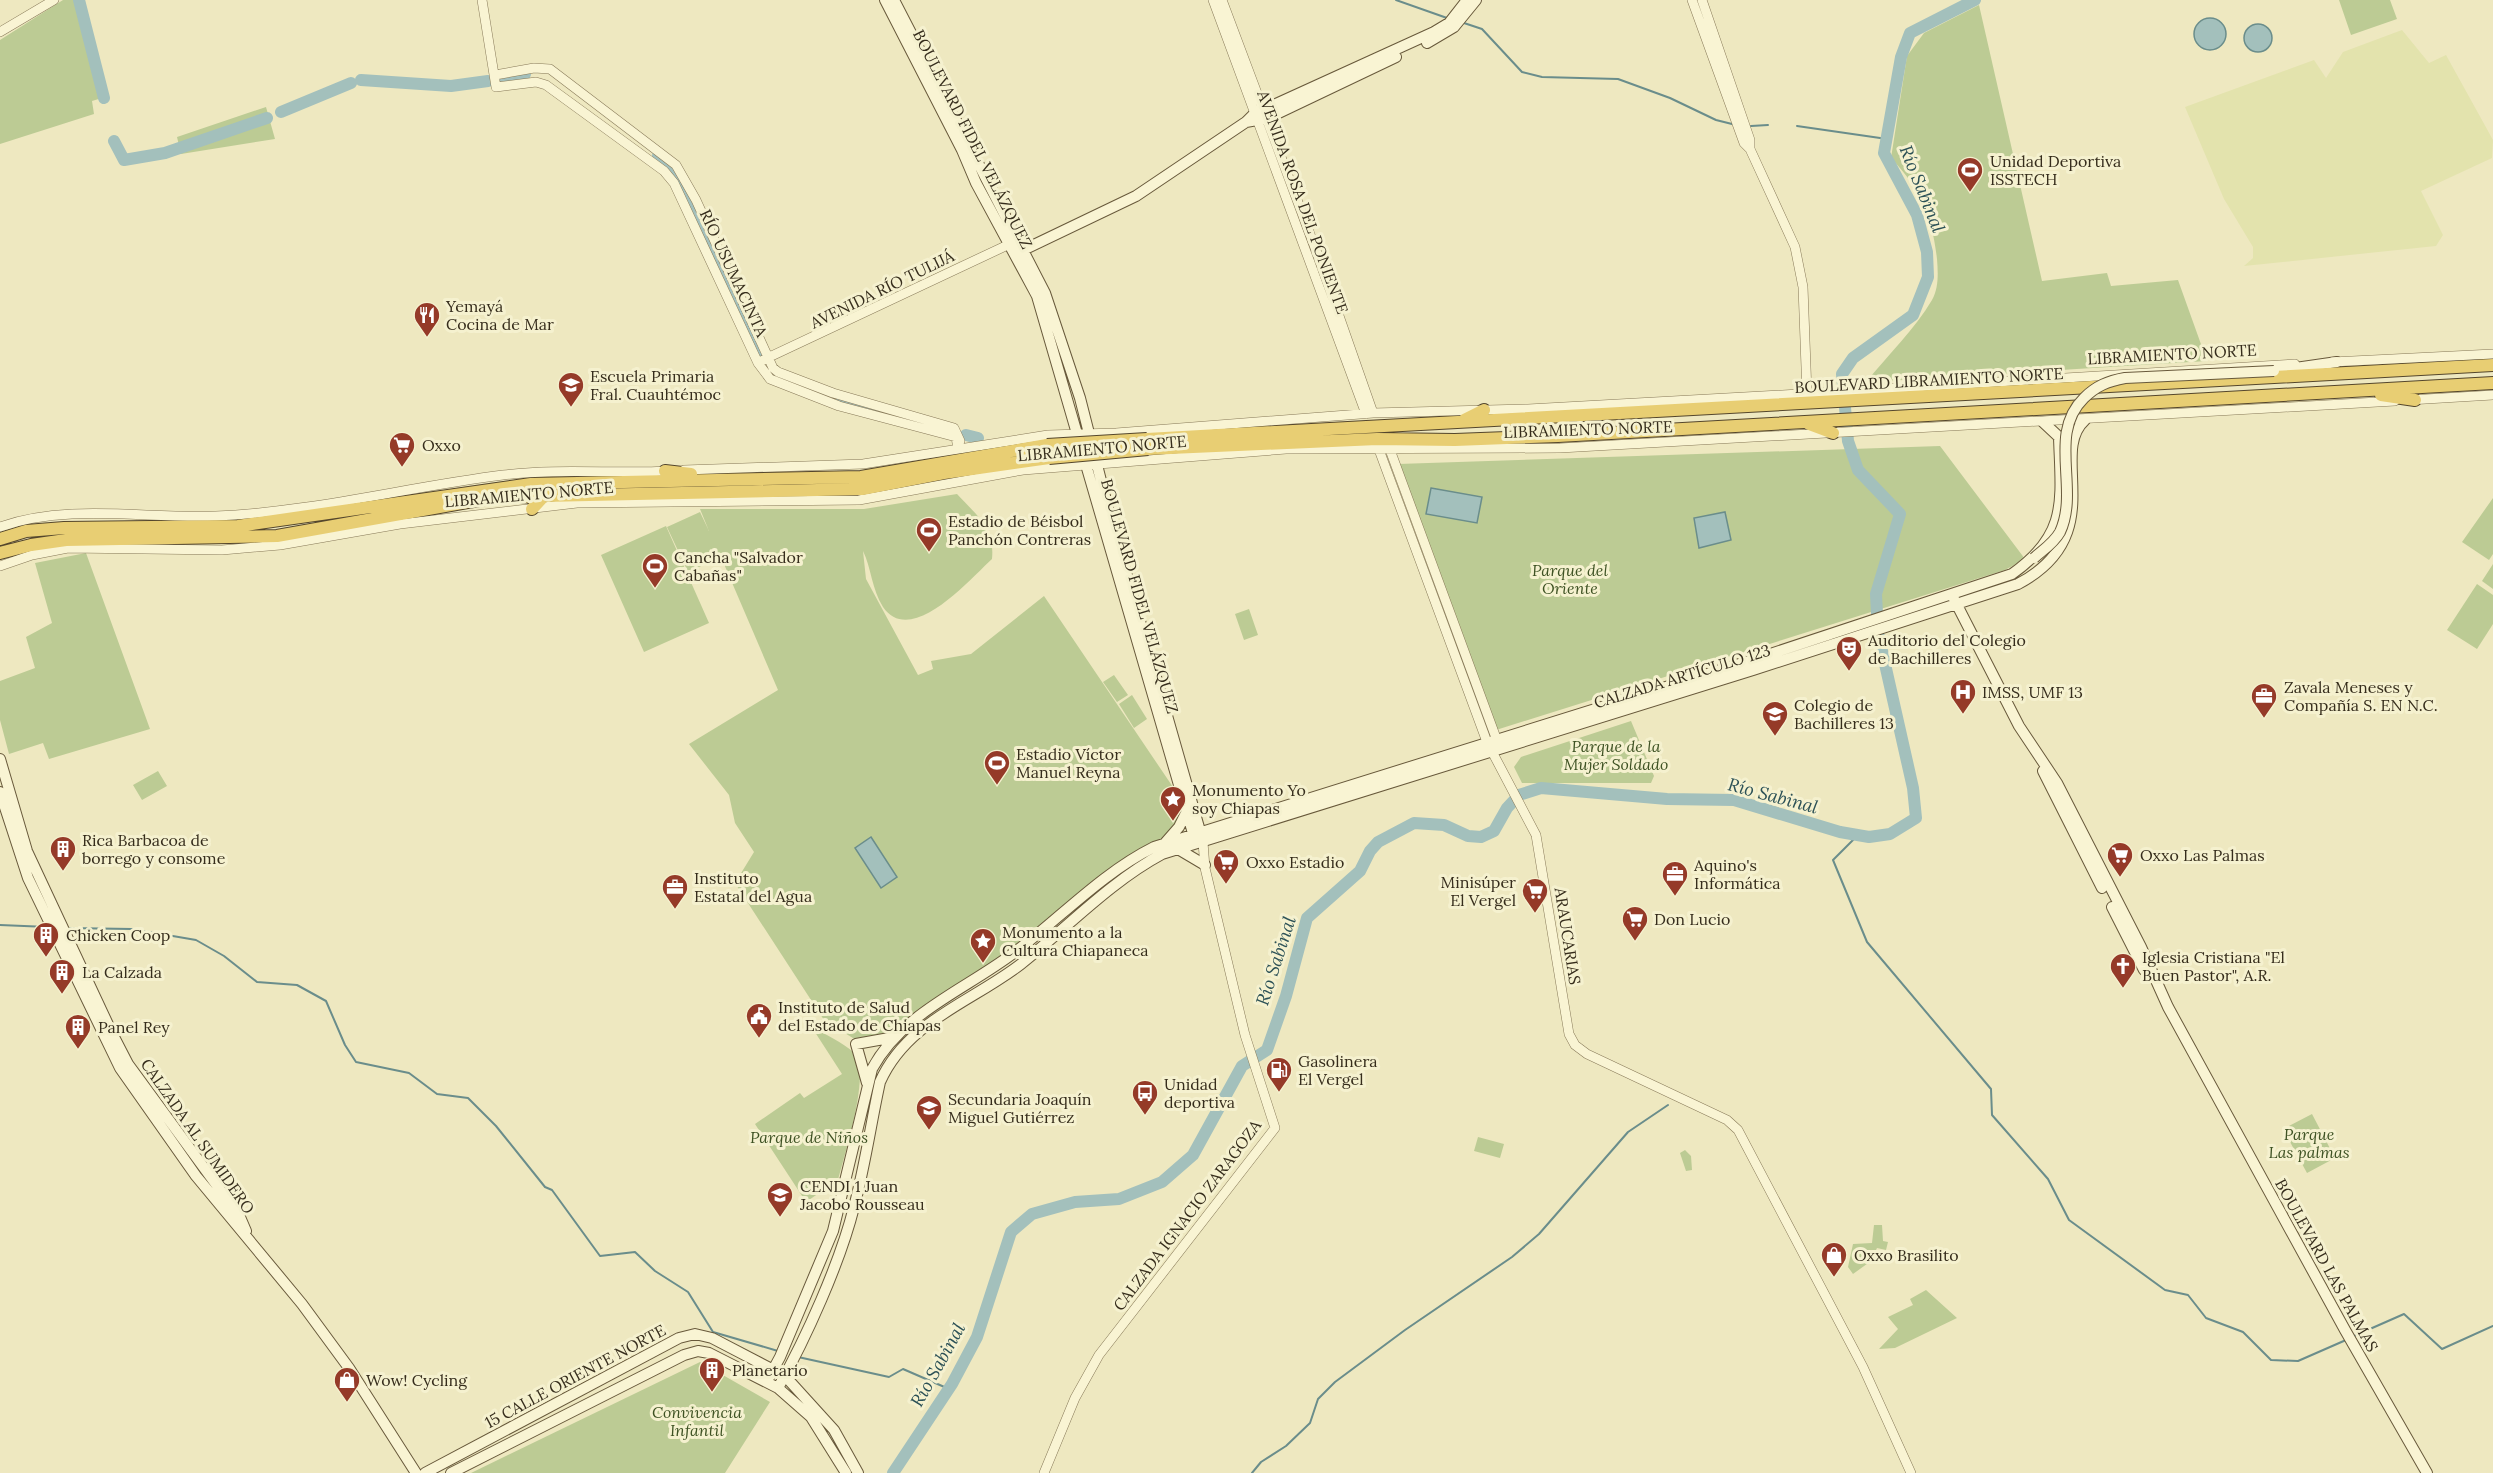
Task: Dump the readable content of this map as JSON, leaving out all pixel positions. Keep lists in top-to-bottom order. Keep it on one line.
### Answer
{"streets":{"highway":["LIBRAMIENTO NORTE","BOULEVARD LIBRAMIENTO NORTE"],"main road":["BOULEVARD FIDEL VELÁZQUEZ","CALZADA ARTÍCULO 123","CALZADA AL SUMIDERO","BOULEVARD LAS PALMAS","15 CALLE ORIENTE NORTE"],"street":["AVENIDA ROSA DEL PONIENTE","RÍO USUMACINTA","AVENIDA RÍO TULIJÁ","ARAUCARIAS","CALZADA IGNACIO ZARAGOZA"]},"crossings":[["BOULEVARD FIDEL VELÁZQUEZ","AVENIDA RÍO TULIJÁ"],["BOULEVARD FIDEL VELÁZQUEZ","LIBRAMIENTO NORTE"],["BOULEVARD FIDEL VELÁZQUEZ","CALZADA ARTÍCULO 123"],["BOULEVARD FIDEL VELÁZQUEZ","CALZADA IGNACIO ZARAGOZA"],["AVENIDA ROSA DEL PONIENTE","BOULEVARD LIBRAMIENTO NORTE"],["RÍO USUMACINTA","AVENIDA RÍO TULIJÁ"],["LIBRAMIENTO NORTE","BOULEVARD LIBRAMIENTO NORTE"],["CALZADA ARTÍCULO 123","ARAUCARIAS"],["CALZADA ARTÍCULO 123","CALZADA IGNACIO ZARAGOZA"],["CALZADA ARTÍCULO 123","BOULEVARD LAS PALMAS"]],"water":["Río Sabinal"],"parks":["Parque del Oriente","Parque de la Mujer Soldado","Parque Las palmas","Parque de Niños","Convivencia Infantil"],"places":{"sports":["Unidad Deportiva ISSTECH","Estadio de Béisbol Panchón Contreras","Cancha \"Salvador Cabañas\"","Estadio Víctor Manuel Reyna"],"restaurant":["Yemayá Cocina de Mar"],"school or university":["Escuela Primaria Fral. Cuauhtémoc","Colegio de Bachilleres 13","Secundaria Joaquín Miguel Gutiérrez","CENDI 1 Juan Jacobo Rousseau"],"supermarket":["Oxxo","Oxxo Las Palmas","Oxxo Estadio","Minisúper El Vergel","Don Lucio"],"theatre":["Auditorio del Colegio de Bachilleres"],"hospital":["IMSS, UMF 13"],"office":["Zavala Meneses y Compañía S. EN N.C.","Aquino's Informática","Instituto Estatal del Agua"],"place":["Monumento Yo soy Chiapas","Monumento a la Cultura Chiapaneca"],"building":["Rica Barbacoa de borrego y consome","Chicken Coop","La Calzada","Panel Rey","Planetario"],"church":["Iglesia Cristiana \"El Buen Pastor\", A.R."],"public building":["Instituto de Salud del Estado de Chiapas"],"fuel station":["Gasolinera El Vergel"],"bus stop":["Unidad deportiva"],"shop":["Oxxo Brasilito","Wow! Cycling"]}}
